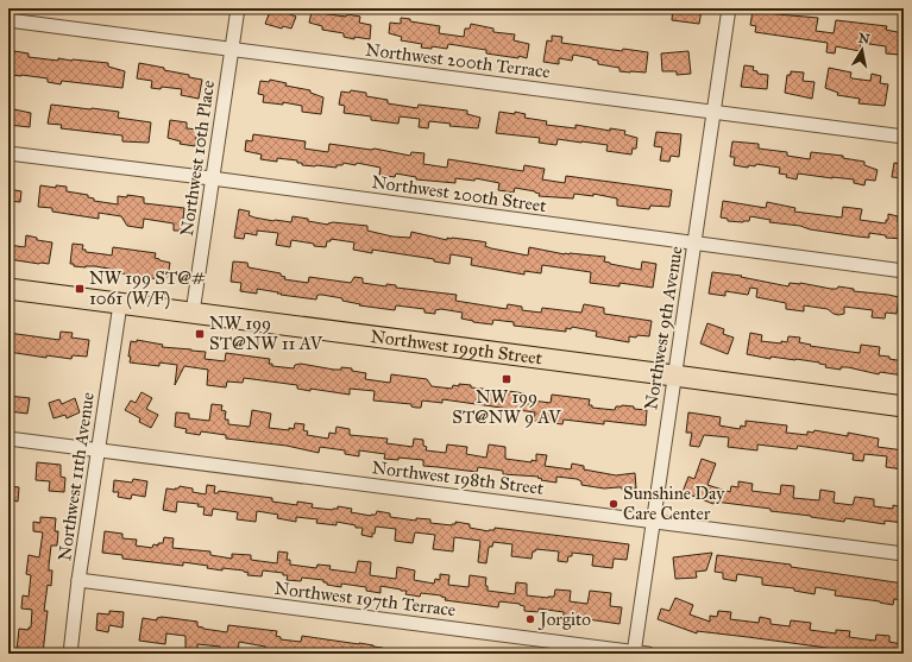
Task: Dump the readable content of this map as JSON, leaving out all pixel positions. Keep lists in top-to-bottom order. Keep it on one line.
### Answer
{"streets":{"main road":["Northwest 199th Street"],"street":["Northwest 200th Terrace","Northwest 10th Place","Northwest 200th Street","Northwest 9th Avenue","Northwest 11th Avenue","Northwest 198th Street","Northwest 197th Terrace"]},"crossings":[["Northwest 200th Terrace","Northwest 10th Place"],["Northwest 200th Terrace","Northwest 9th Avenue"],["Northwest 10th Place","Northwest 200th Street"],["Northwest 10th Place","Northwest 199th Street"],["Northwest 200th Street","Northwest 9th Avenue"],["Northwest 9th Avenue","Northwest 199th Street"],["Northwest 9th Avenue","Northwest 198th Street"],["Northwest 9th Avenue","Northwest 197th Terrace"],["Northwest 199th Street","Northwest 11th Avenue"],["Northwest 11th Avenue","Northwest 198th Street"],["Northwest 11th Avenue","Northwest 197th Terrace"]],"places":{"transit":["NW 199 ST@# 1061 (W/F)","NW 199 ST@NW 11 AV","NW 199 ST@NW 9 AV"],"other":["Sunshine Day Care Center","Jorgito"]},"north":"top"}
